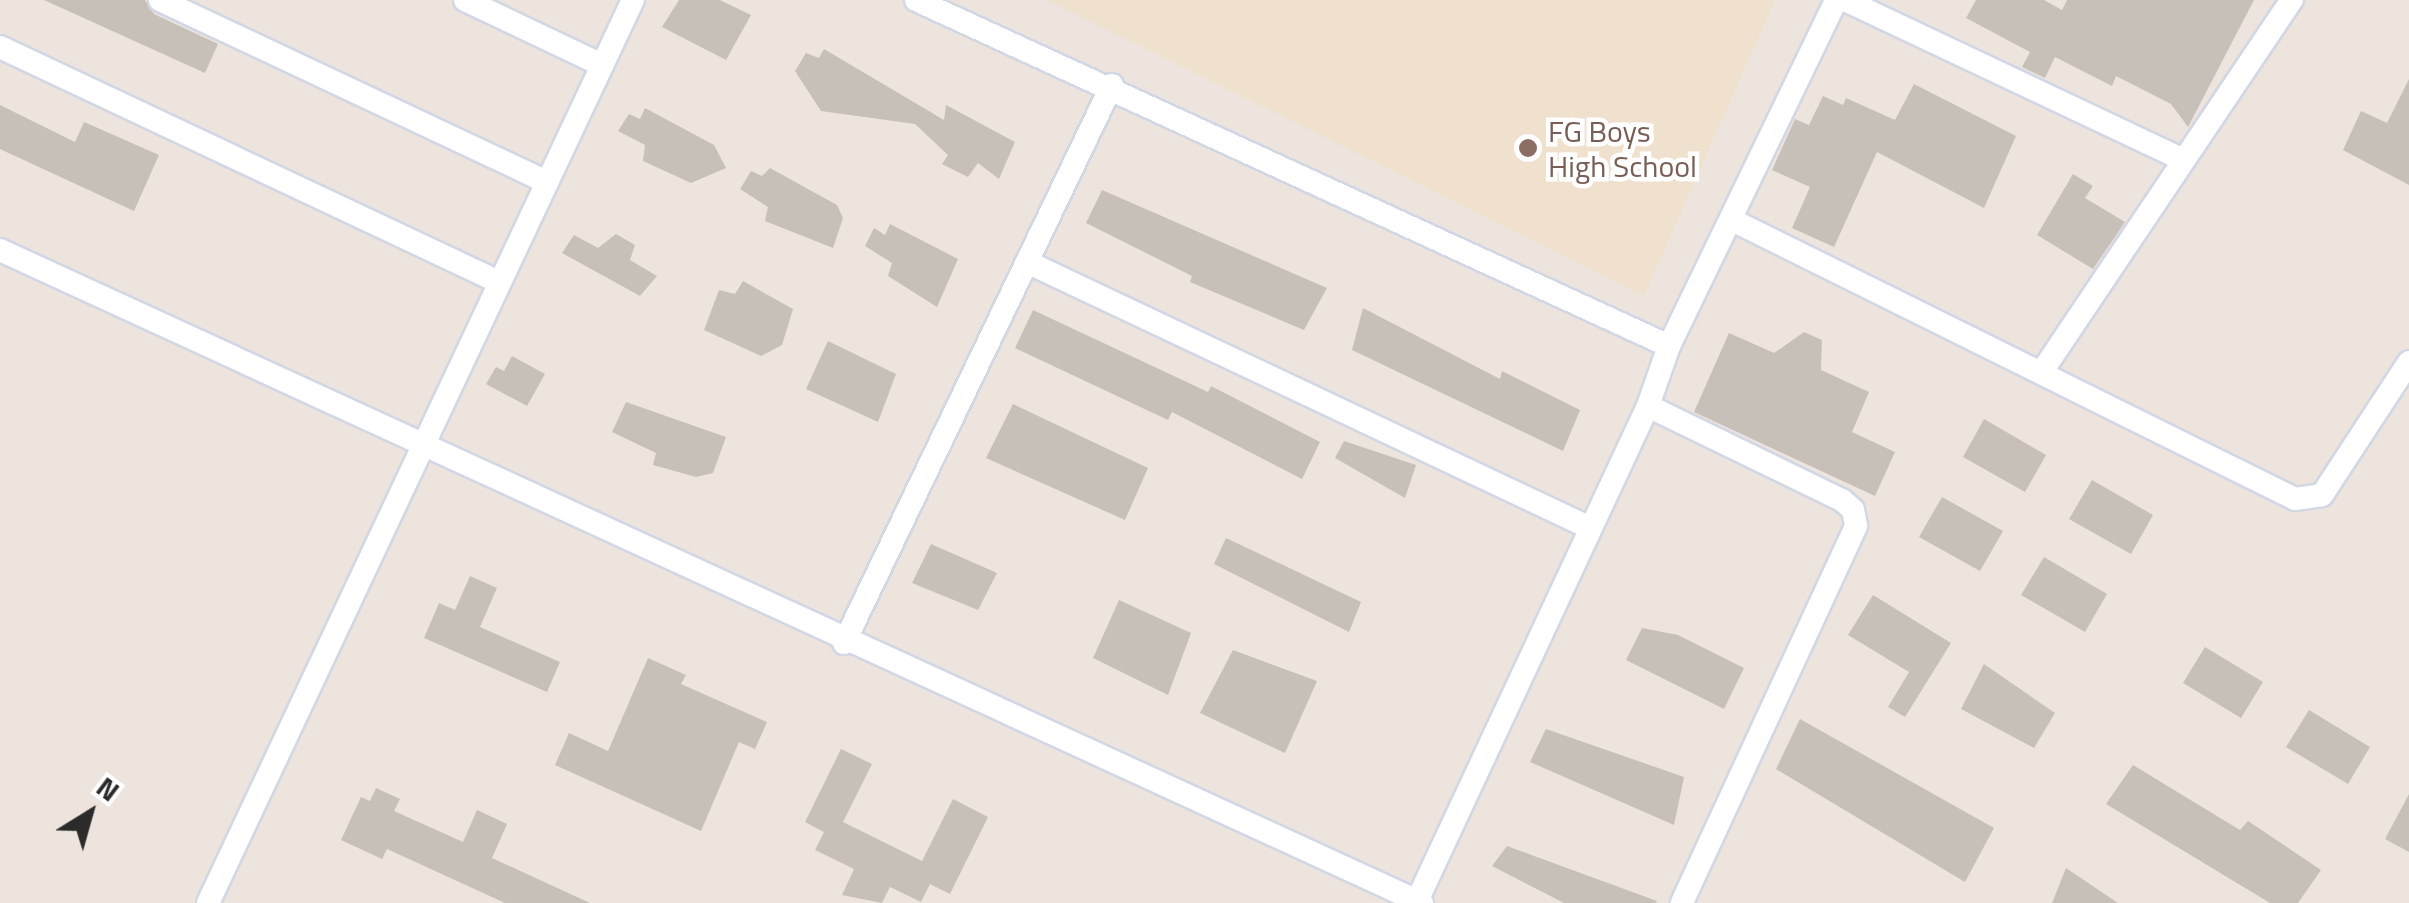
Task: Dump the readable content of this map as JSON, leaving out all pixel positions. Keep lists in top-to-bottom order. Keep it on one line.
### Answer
{"places":["FG Boys High School"],"north":"top right"}
